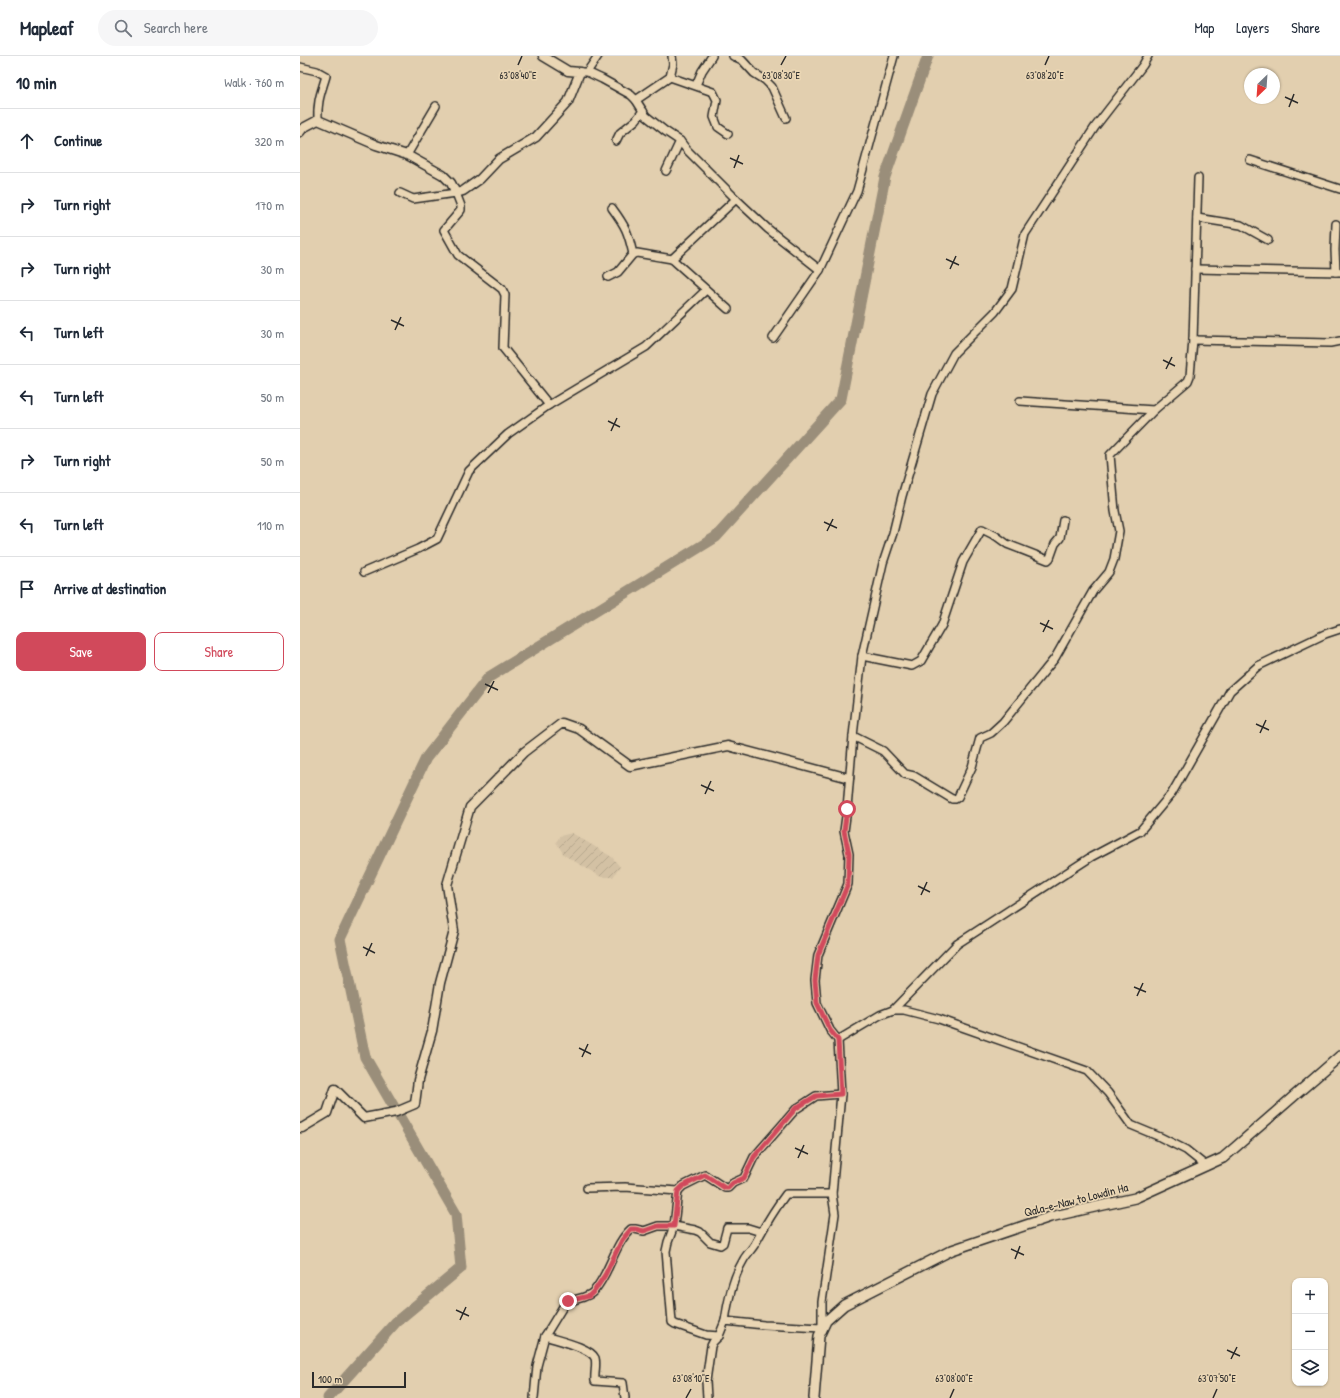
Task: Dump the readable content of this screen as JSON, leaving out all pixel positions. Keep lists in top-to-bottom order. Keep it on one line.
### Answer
{"streets":{"main road":["Qala-e-Naw to Lowdin Ha"]},"scale_bar":"100 m","north":"bottom left","page":{"header":"Mapleaf","search":"Search here","nav":["Map","Layers","Share"],"heading":["10 min","Walk · 760 m"],"list":[["Continue","320 m"],["Turn right","170 m"],["Turn right","30 m"],["Turn left","30 m"],["Turn left","50 m"],["Turn right","50 m"],["Turn left","110 m"],"Arrive at destination"],"buttons":["Save","Share"],"map_buttons":["+","−"],"scale":"100 m"},"coordinates":["63°08'40\"E","63°08'30\"E","63°08'20\"E","63°08'10\"E","63°08'00\"E","63°07'50\"E"]}
